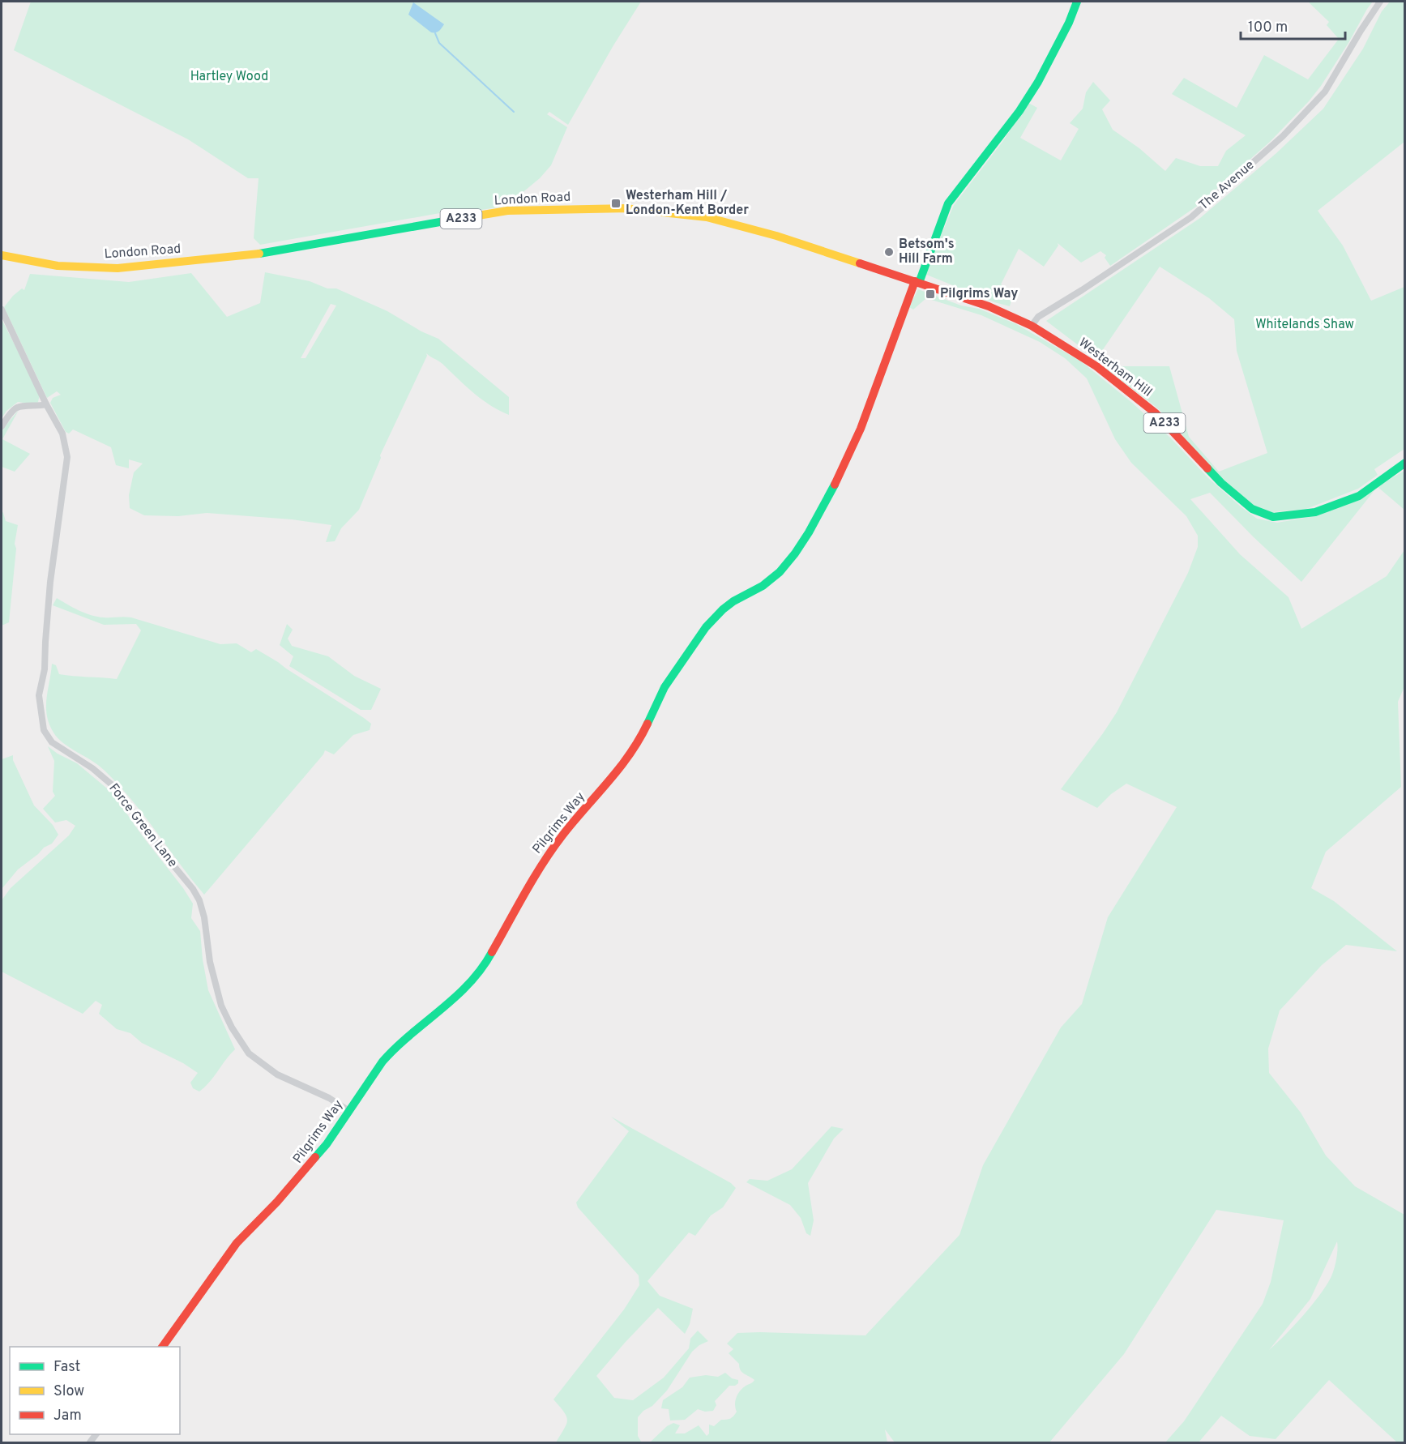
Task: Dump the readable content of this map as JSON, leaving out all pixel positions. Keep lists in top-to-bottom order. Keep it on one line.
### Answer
{"streets":{"street":["The Avenue","London Road","A233","Westerham Hill","Pilgrims Way","Force Green Lane"]},"crossings":[["The Avenue","Westerham Hill"],["London Road","Westerham Hill"],["London Road","Pilgrims Way"],["Westerham Hill","Pilgrims Way"],["Pilgrims Way","Force Green Lane"]],"parks":["Hartley Wood","Whitelands Shaw"],"places":{"transit":["Westerham Hill / London-Kent Border","Pilgrims Way"],"other":["Betsom's Hill Farm"]},"legend":["Fast","Slow","Jam"],"scale_bar":"100 m"}
